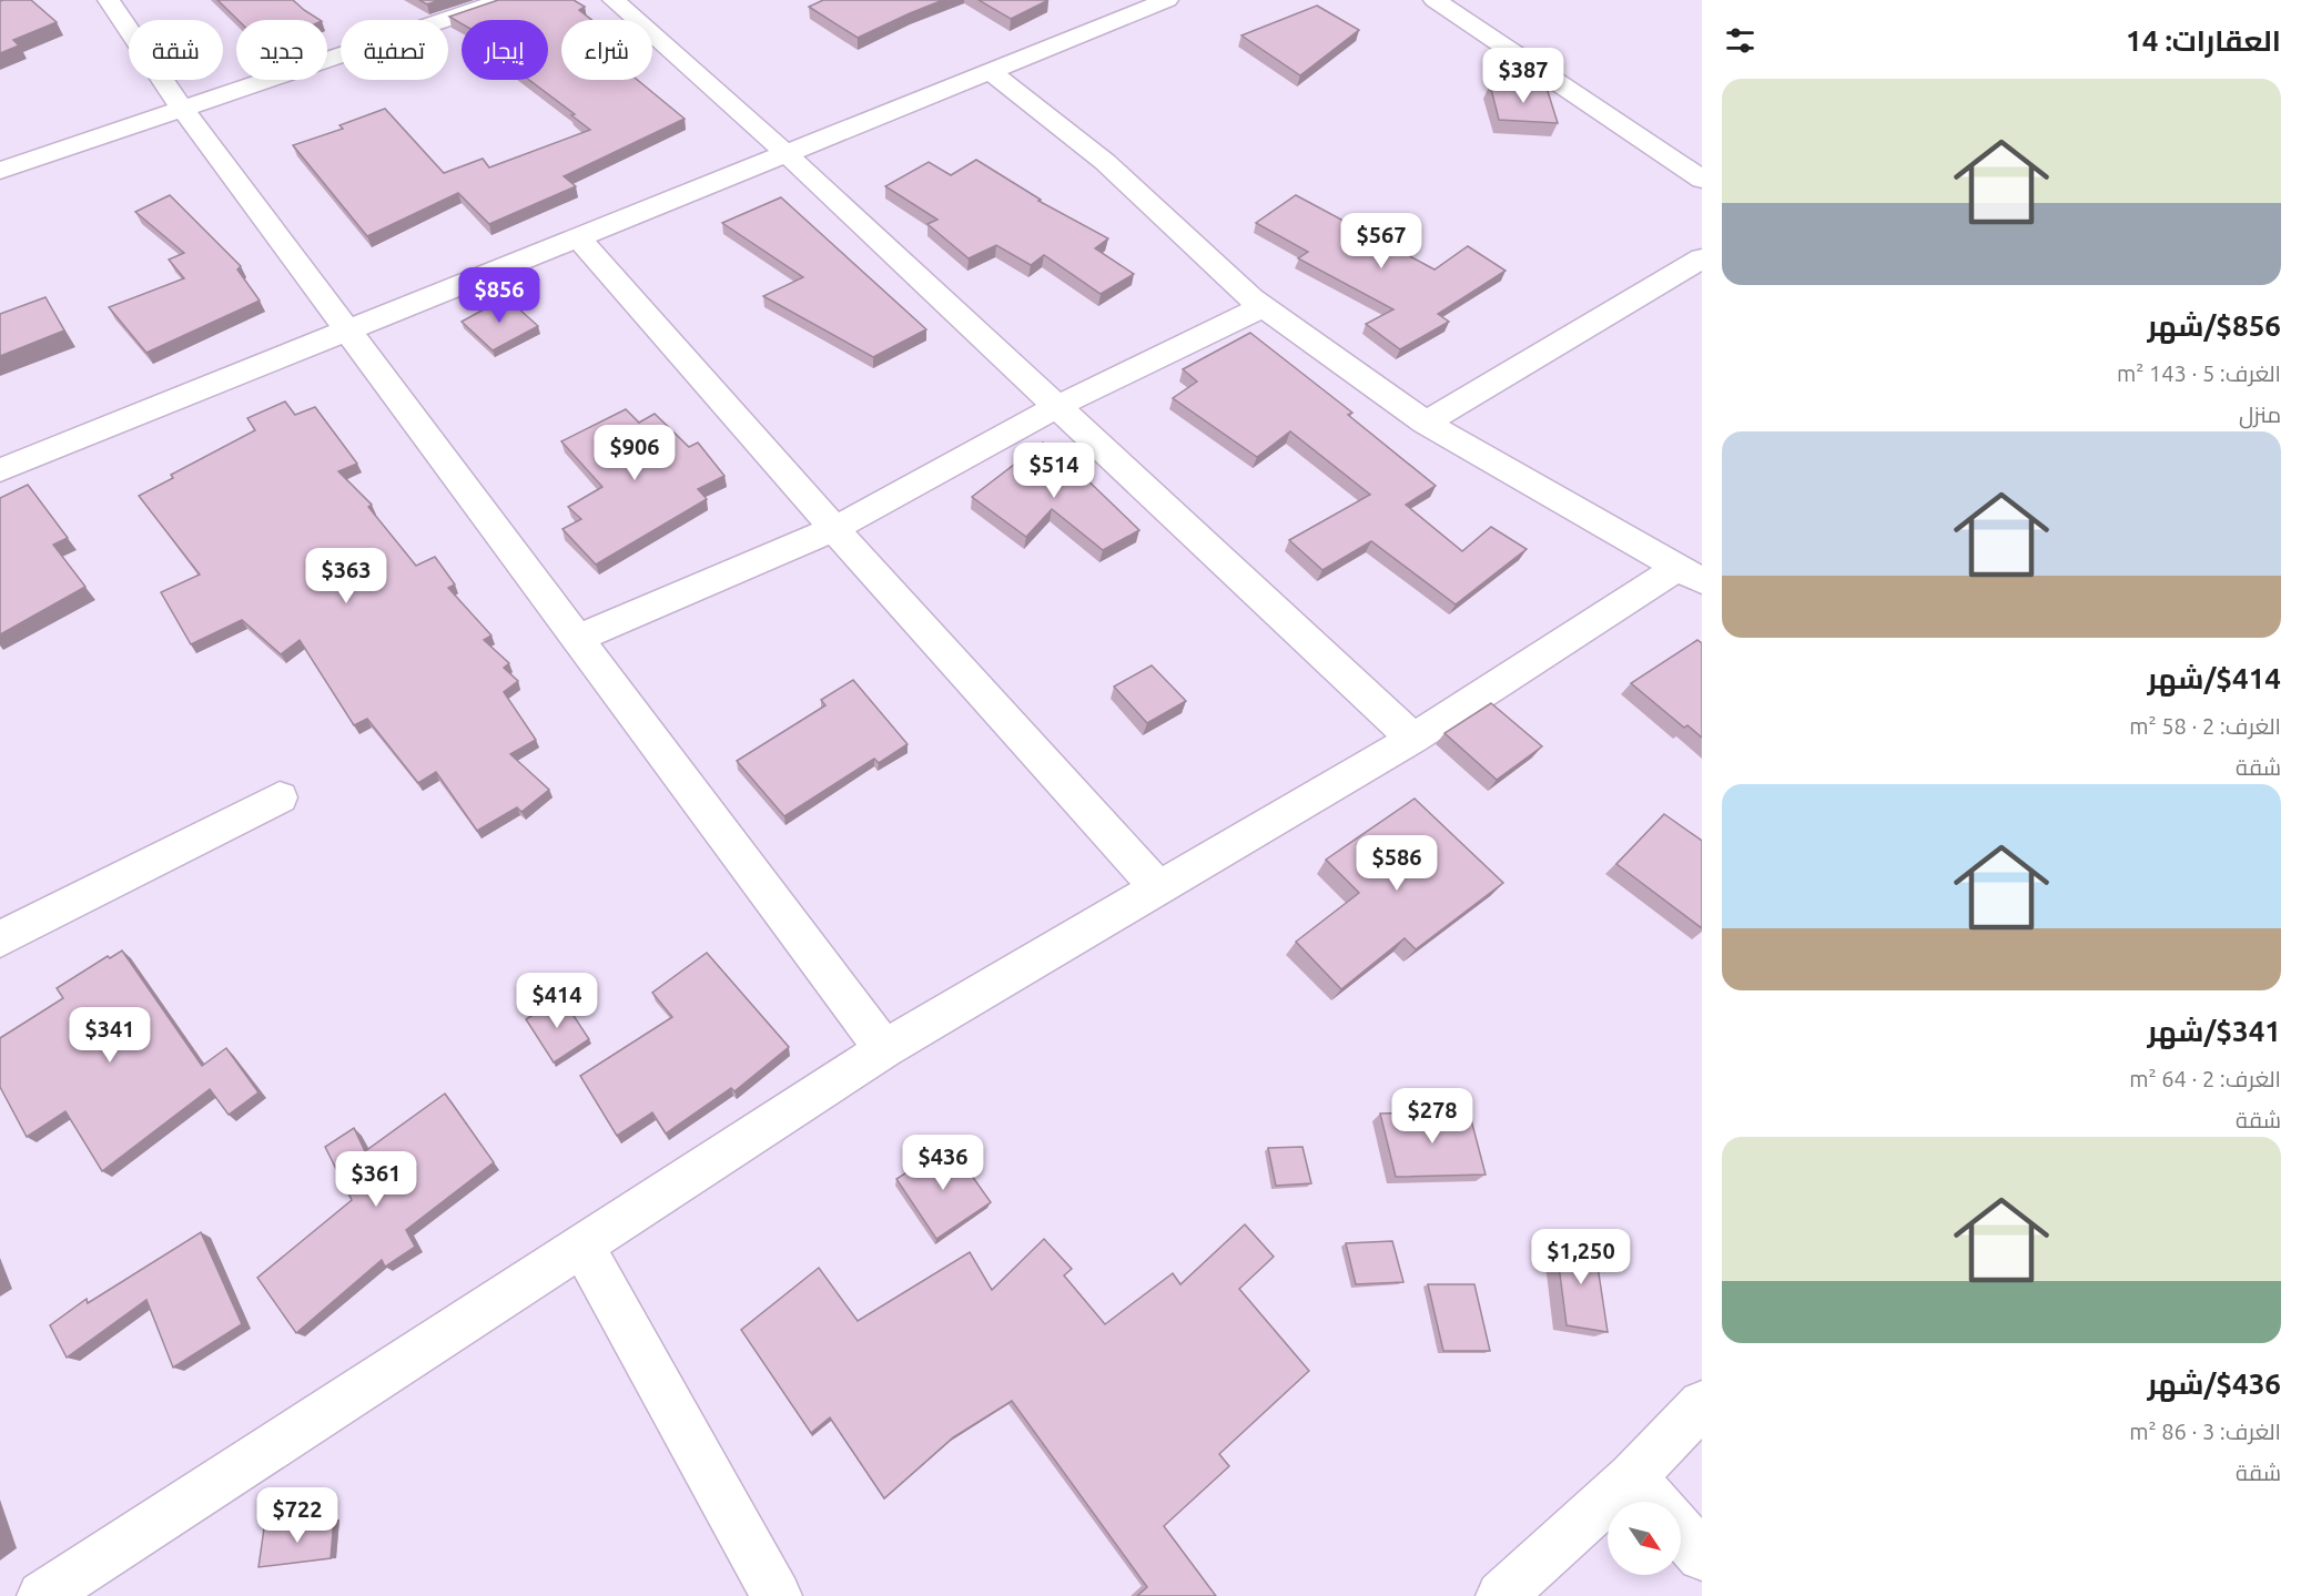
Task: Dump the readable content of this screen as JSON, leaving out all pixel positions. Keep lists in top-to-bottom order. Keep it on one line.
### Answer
{"north":"bottom right","page":{"heading":"العقارات: 14","chip":["شراء","إيجار","تصفية","جديد","شقة"],"price":["$387","$567","$856","$906","$514","$363","$586","$414","$341","$278","$436","$361","$1,250","$722"],"list":[{"name":"$856/شهر","note":"الغرف: 5 · 143 m² · منزل"},{"name":"$414/شهر","note":"الغرف: 2 · 58 m² · شقة"},{"name":"$341/شهر","note":"الغرف: 2 · 64 m² · شقة"},{"name":"$436/شهر","note":"الغرف: 3 · 86 m² · شقة"}]}}
